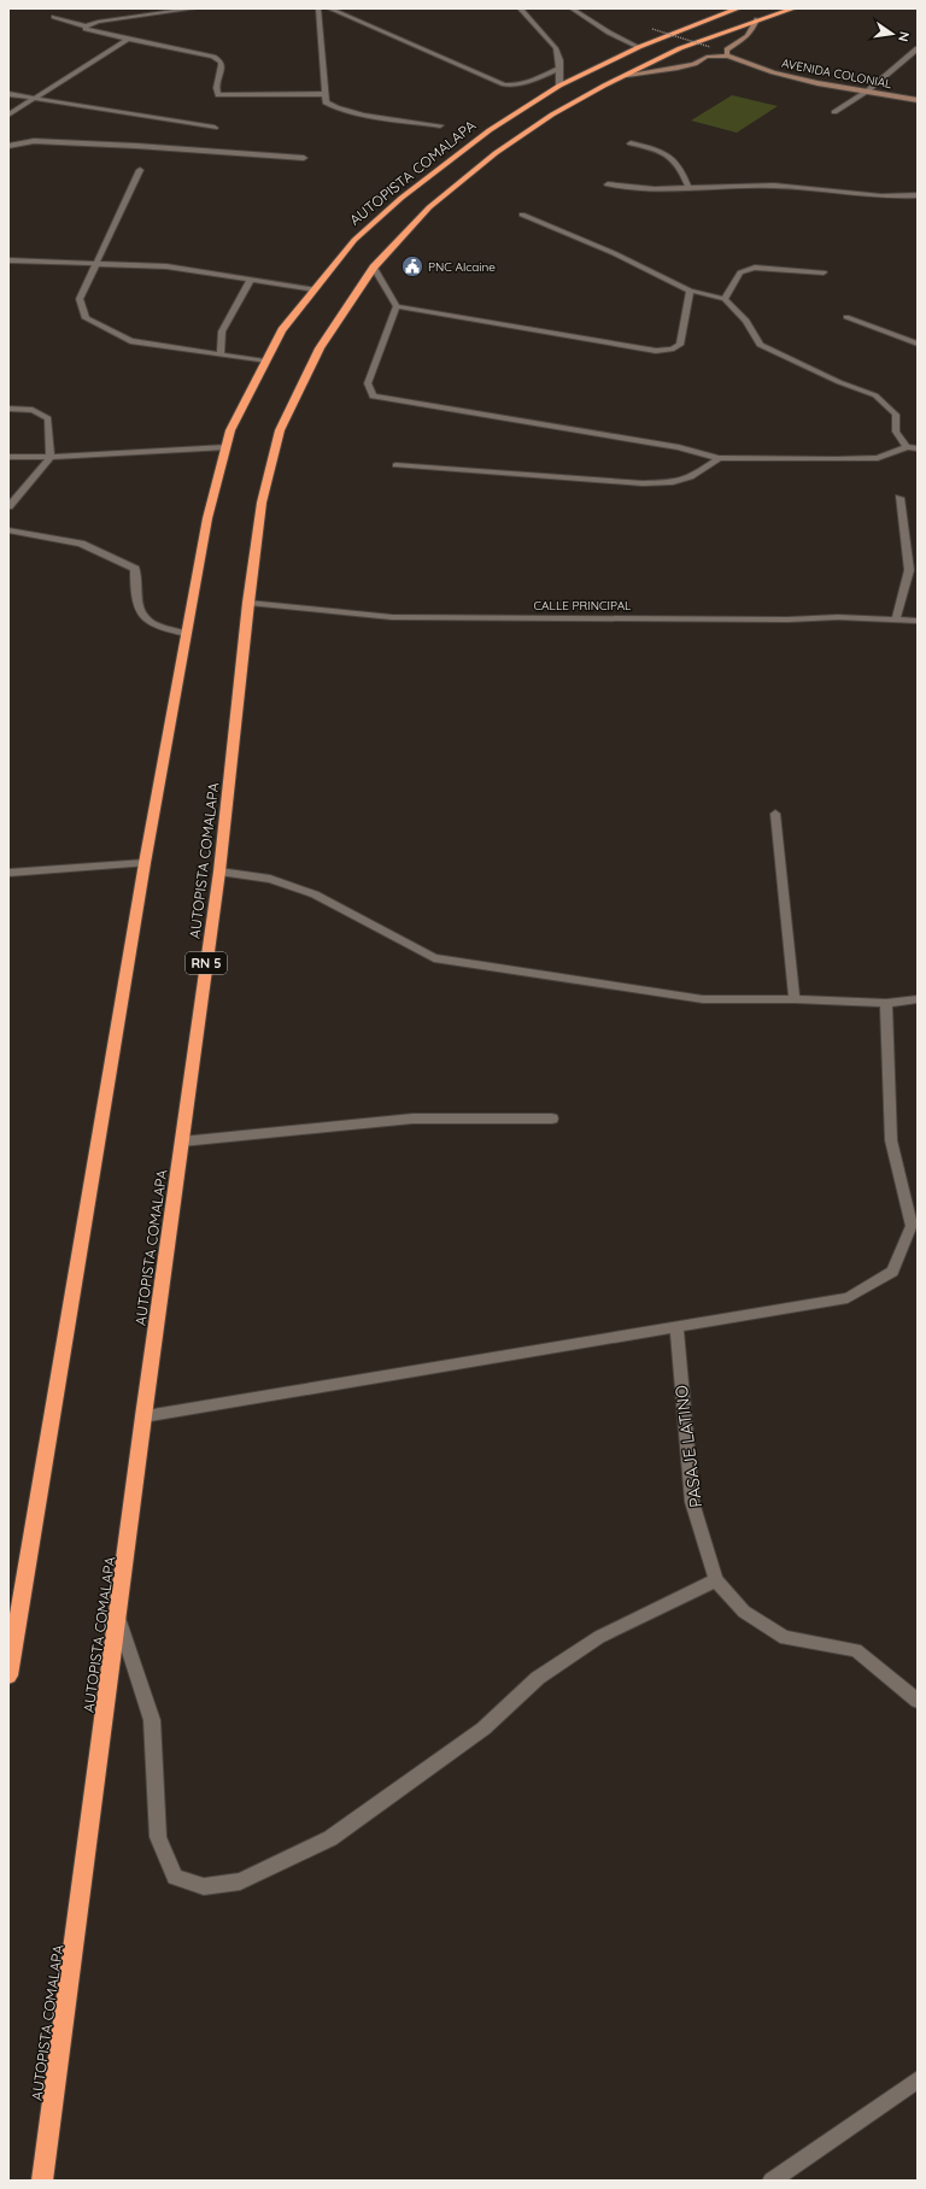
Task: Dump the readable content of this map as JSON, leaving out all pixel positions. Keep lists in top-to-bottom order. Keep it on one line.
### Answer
{"streets":{"highway":["AUTOPISTA COMALAPA","RN 5"],"street":["AVENIDA COLONIAL","CALLE PRINCIPAL","PASAJE LATINO"]},"crossings":[["AVENIDA COLONIAL","AUTOPISTA COMALAPA"],["AUTOPISTA COMALAPA","CALLE PRINCIPAL"]],"places":{"public building":["PNC Alcaine"]},"north":"right"}
